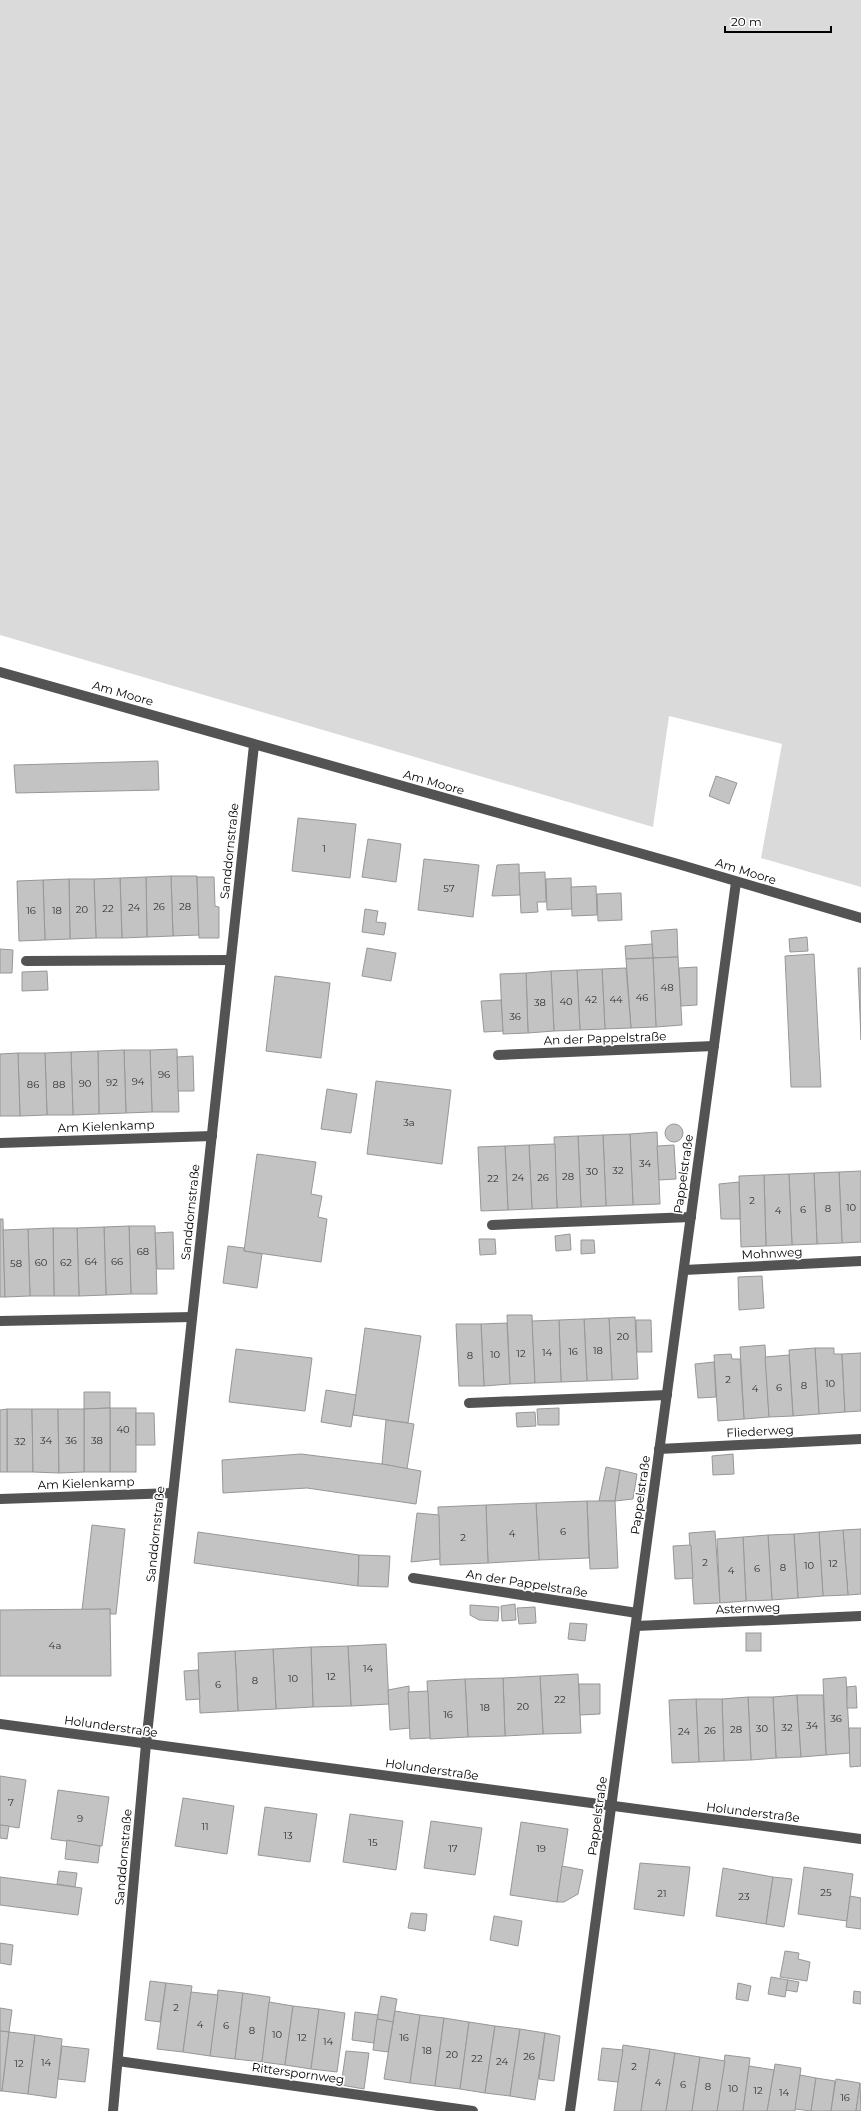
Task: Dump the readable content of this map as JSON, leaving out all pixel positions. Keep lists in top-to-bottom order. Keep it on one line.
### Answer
{"streets":{"street":["Am Moore","Sanddornstraße","An der Pappelstraße","Am Kielenkamp","Pappelstraße","Mohnweg","Fliederweg","Asternweg","Holunderstraße","Ritterspornweg"]},"crossings":[["Am Moore","Sanddornstraße"],["Am Moore","Pappelstraße"],["Sanddornstraße","Am Kielenkamp"],["Sanddornstraße","Holunderstraße"],["Sanddornstraße","Ritterspornweg"],["An der Pappelstraße","Pappelstraße"],["Pappelstraße","Mohnweg"],["Pappelstraße","Fliederweg"],["Pappelstraße","Asternweg"],["Pappelstraße","Holunderstraße"]],"house_numbers":["1","57","26","28","24","22","20","16","18","48","46","42","44","40","38","36","96","94","92","90","86","88","3a","34","32","30","28","24","26","22","2","10","8","6","4","68","64","66","60","62","58","20","18","16","14","12","10","8","2","10","8","6","4","40","34","36","38","32","6","4","2","2","12","10","8","6","4","4a","14","12","10","8","6","22","20","18","16","36","34","32","30","28","26","24","7","9","11","13","15","17","19","25","21","23","2","4","6","8","10","12","16","14","18","20","26","22","24","14","12","2","4","6","8","10","12","14","16"],"scale_bar":"20 m"}
